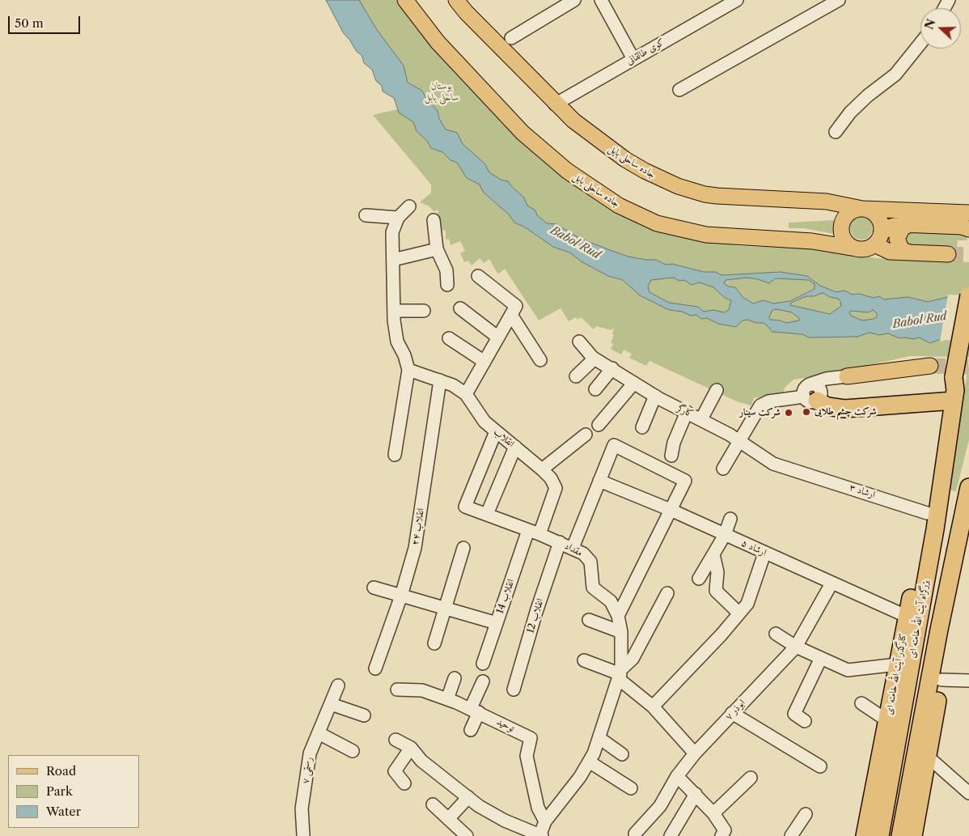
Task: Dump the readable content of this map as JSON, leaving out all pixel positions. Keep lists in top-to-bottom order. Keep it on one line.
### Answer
{"streets":{"highway":["بزرگراه آیت الله خامنه ای","کنارگذر آیت الله خامنه ای"],"main road":["جاده ساحلی بایل","جاده ساحلی بابل"],"street":["کوی طالقانی","کارگر","انقلاب","ارشاد ۳","انقلاب ۲۴","ارشاد ۵","مقداد","انقلاب 14","انقلاب 12","ابوذر ۷","توحید","رستمی ۷"]},"crossings":[["کوی طالقانی","جاده ساحلی بایل"],["جاده ساحلی بایل","جاده ساحلی بابل"],["کارگر","ارشاد ۳"],["انقلاب","انقلاب ۲۴"],["انقلاب","مقداد"],["انقلاب","انقلاب 14"],["ارشاد ۳","کنارگذر آیت الله خامنه ای"],["ارشاد ۵","کنارگذر آیت الله خامنه ای"],["ارشاد ۵","ابوذر ۷"],["مقداد","انقلاب 14"],["مقداد","انقلاب 12"],["بزرگراه آیت الله خامنه ای","کنارگذر آیت الله خامنه ای"]],"water":["Babol Rud"],"parks":["بوستان ساحلی بابل"],"places":["شرکت چشم طلایی","شرکت سینار"],"legend":["Road","Park","Water"],"scale_bar":"50 m","north":"left"}
